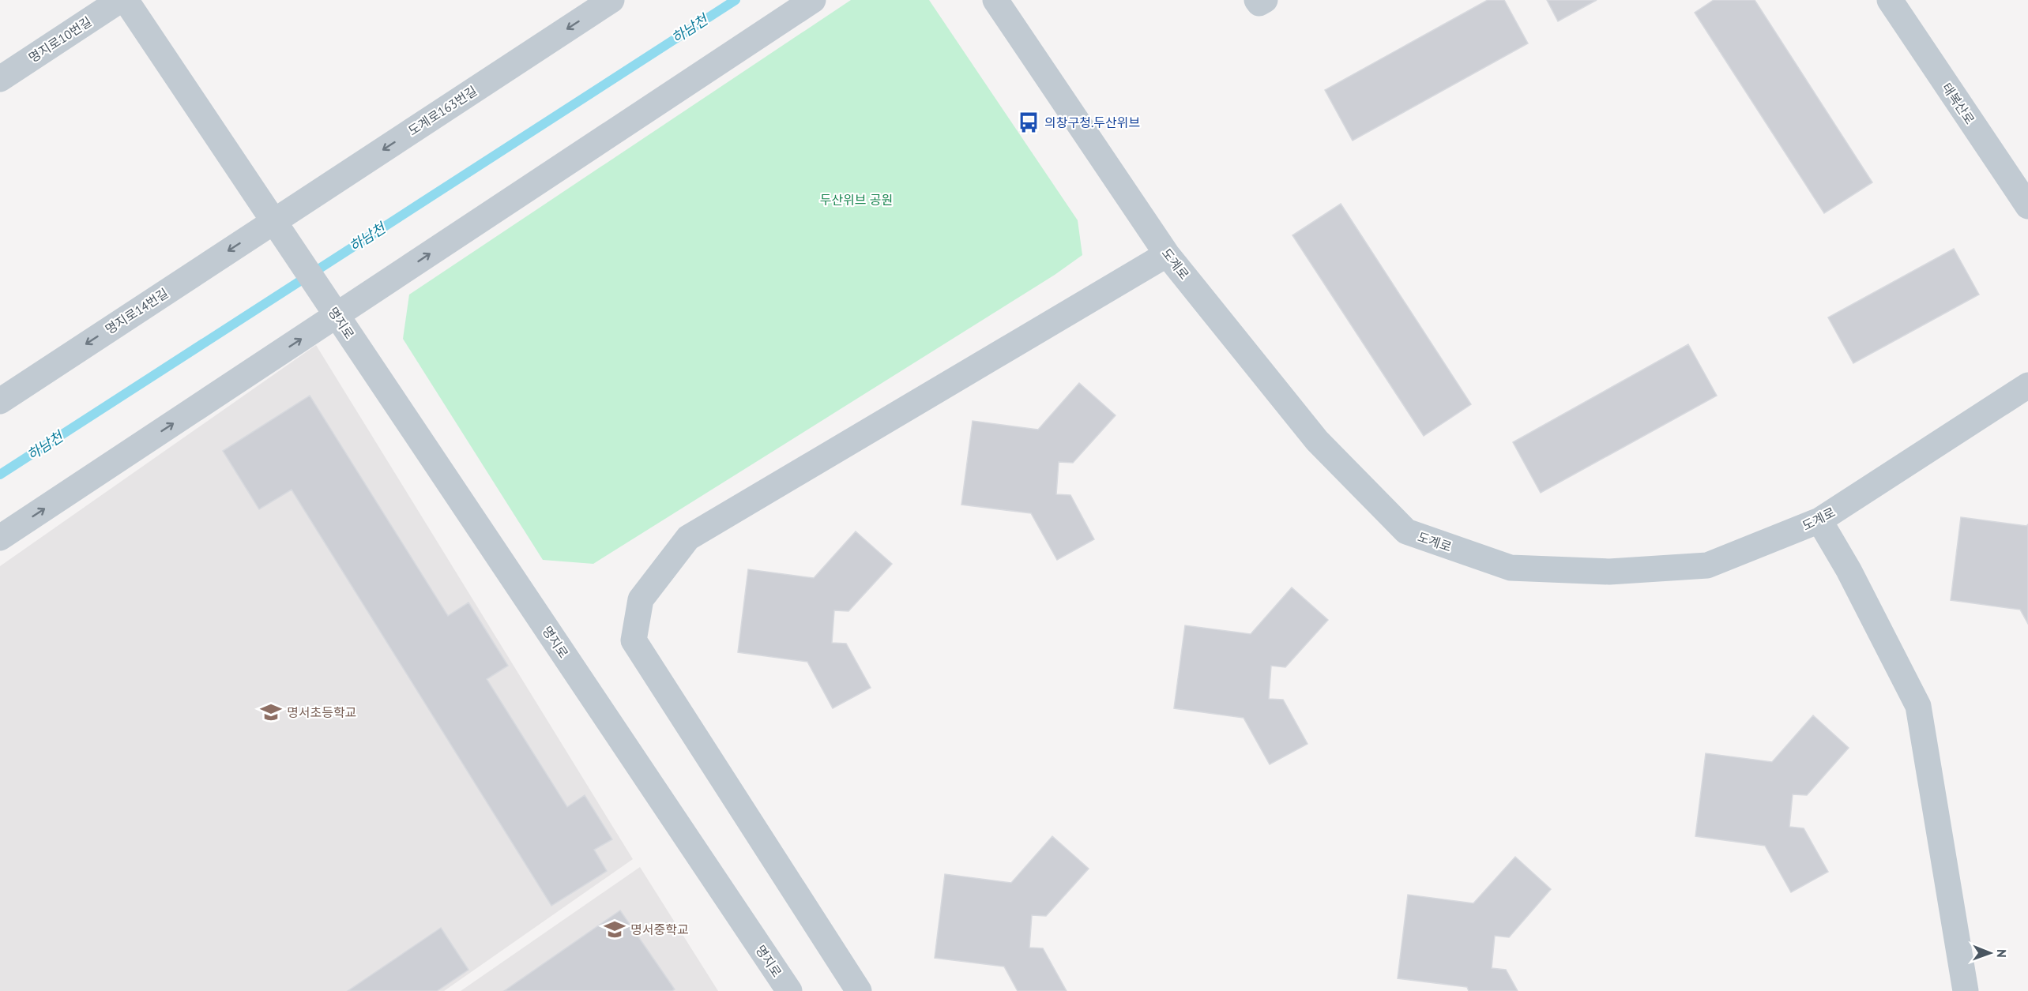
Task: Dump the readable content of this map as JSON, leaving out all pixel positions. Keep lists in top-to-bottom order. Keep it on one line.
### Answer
{"streets":{"street":["명지로10번길","태복산로","도계로163번길","도계로","명지로14번길","명지로"]},"crossings":[["도계로163번길","명지로14번길"],["도계로163번길","명지로"],["명지로14번길","명지로"]],"water":["하남천"],"parks":["두산위브 공원"],"places":{"bus stop":["의창구청.두산위브"],"school or university":["명서초등학교","명서중학교"]},"north":"right"}
